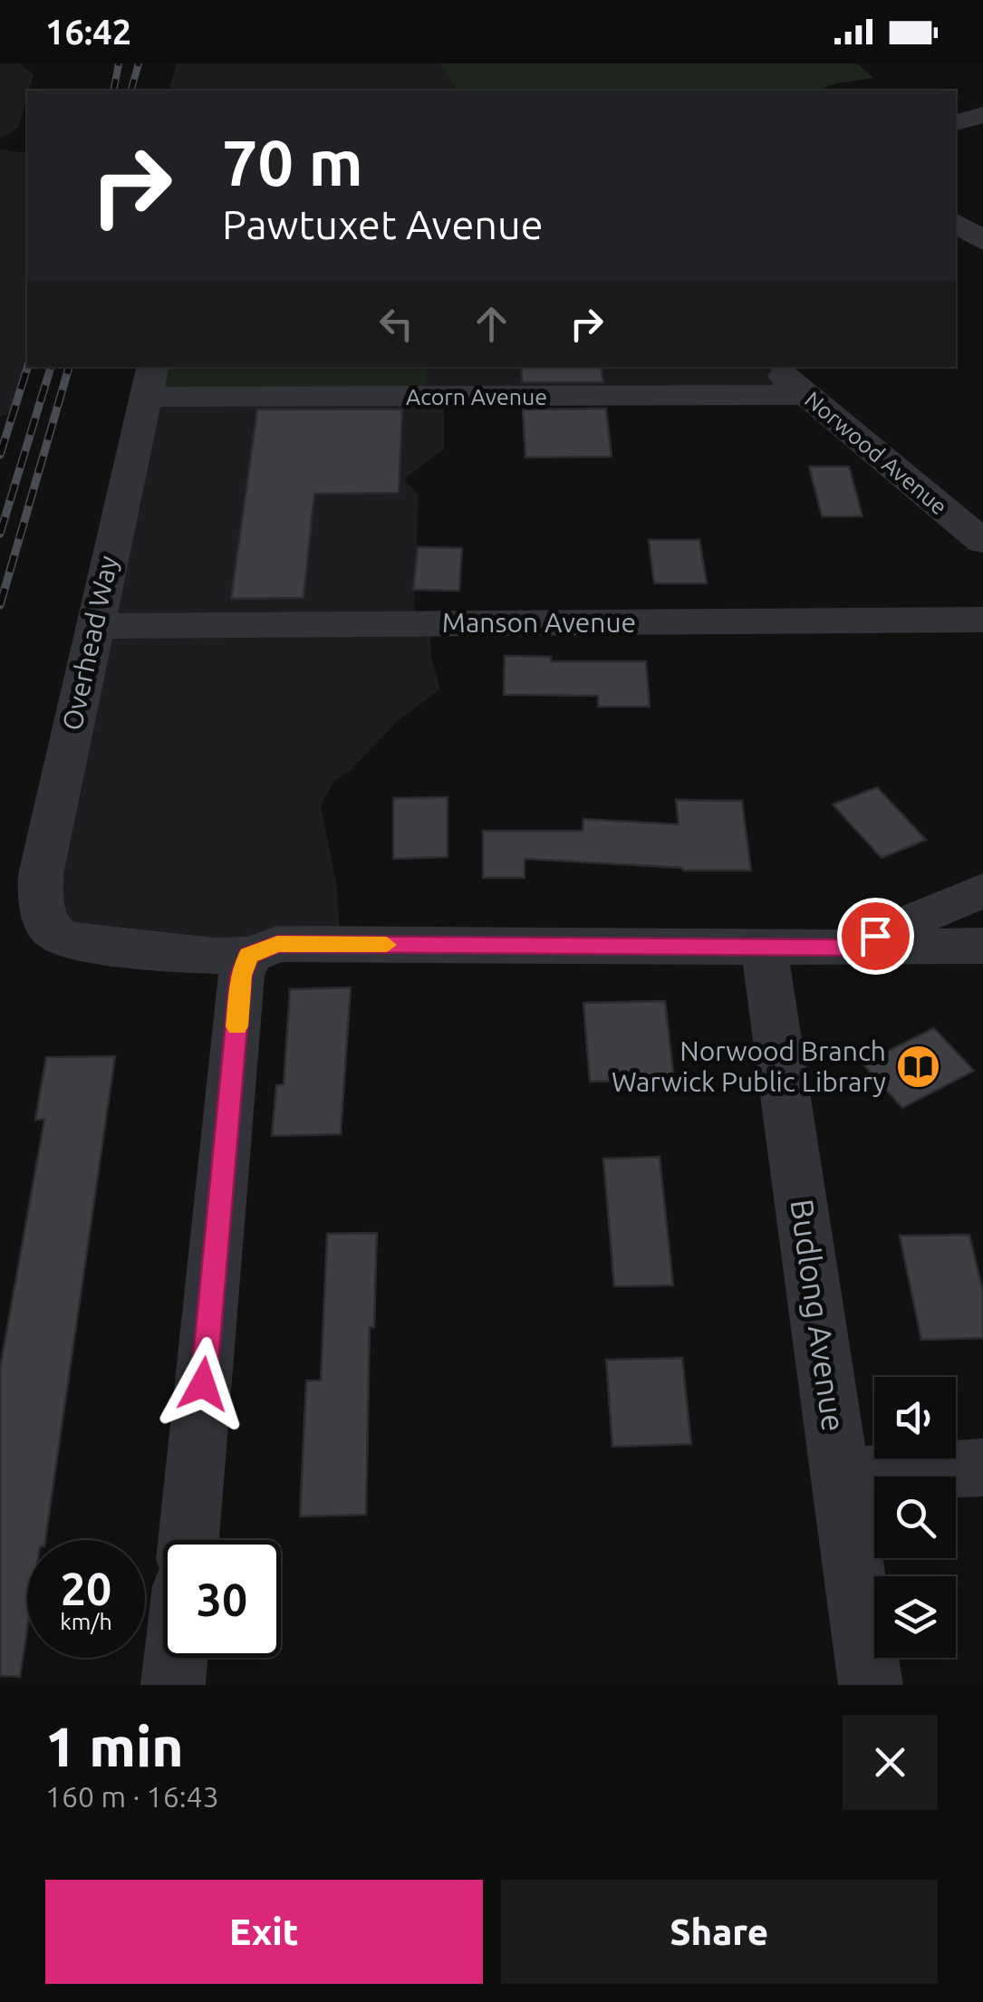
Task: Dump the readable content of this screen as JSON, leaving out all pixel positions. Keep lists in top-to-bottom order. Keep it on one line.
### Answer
{"streets":{"street":["Acorn Avenue","Norwood Avenue","Manson Avenue","Overhead Way","Budlong Avenue"]},"crossings":[["Acorn Avenue","Norwood Avenue"],["Acorn Avenue","Overhead Way"],["Manson Avenue","Overhead Way"]],"places":{"library":["Norwood Branch Warwick Public Library"]},"page":{"status":"16:42","turn":["70 m","Pawtuxet Avenue"],"speed":"20 km/h","limit":"30","heading":["1 min","160 m · 16:43"],"buttons":["Exit","Share"]}}
